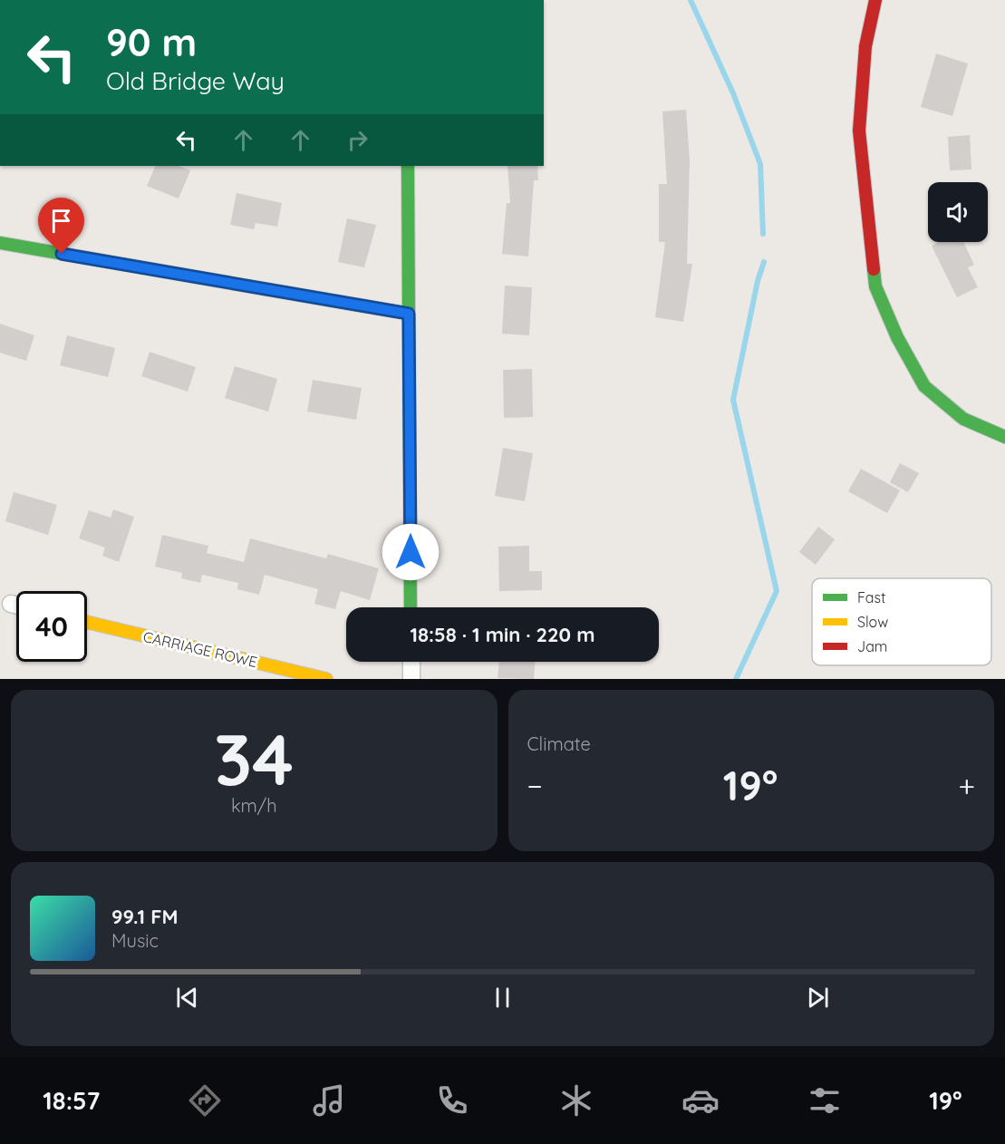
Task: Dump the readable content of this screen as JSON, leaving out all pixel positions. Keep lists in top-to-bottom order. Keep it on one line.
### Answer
{"streets":{"street":["CARRIAGE ROWE"]},"legend":["Fast","Slow","Jam"],"page":{"turn":["90 m","Old Bridge Way"],"limit":"40","trip":"18:58 · 1 min · 220 m","tile":[["34","km/h"],"Climate"],"heat":["−","19°","+"],"song":["99.1 FM","Music"],"tabs":["18:57","19°"]}}
